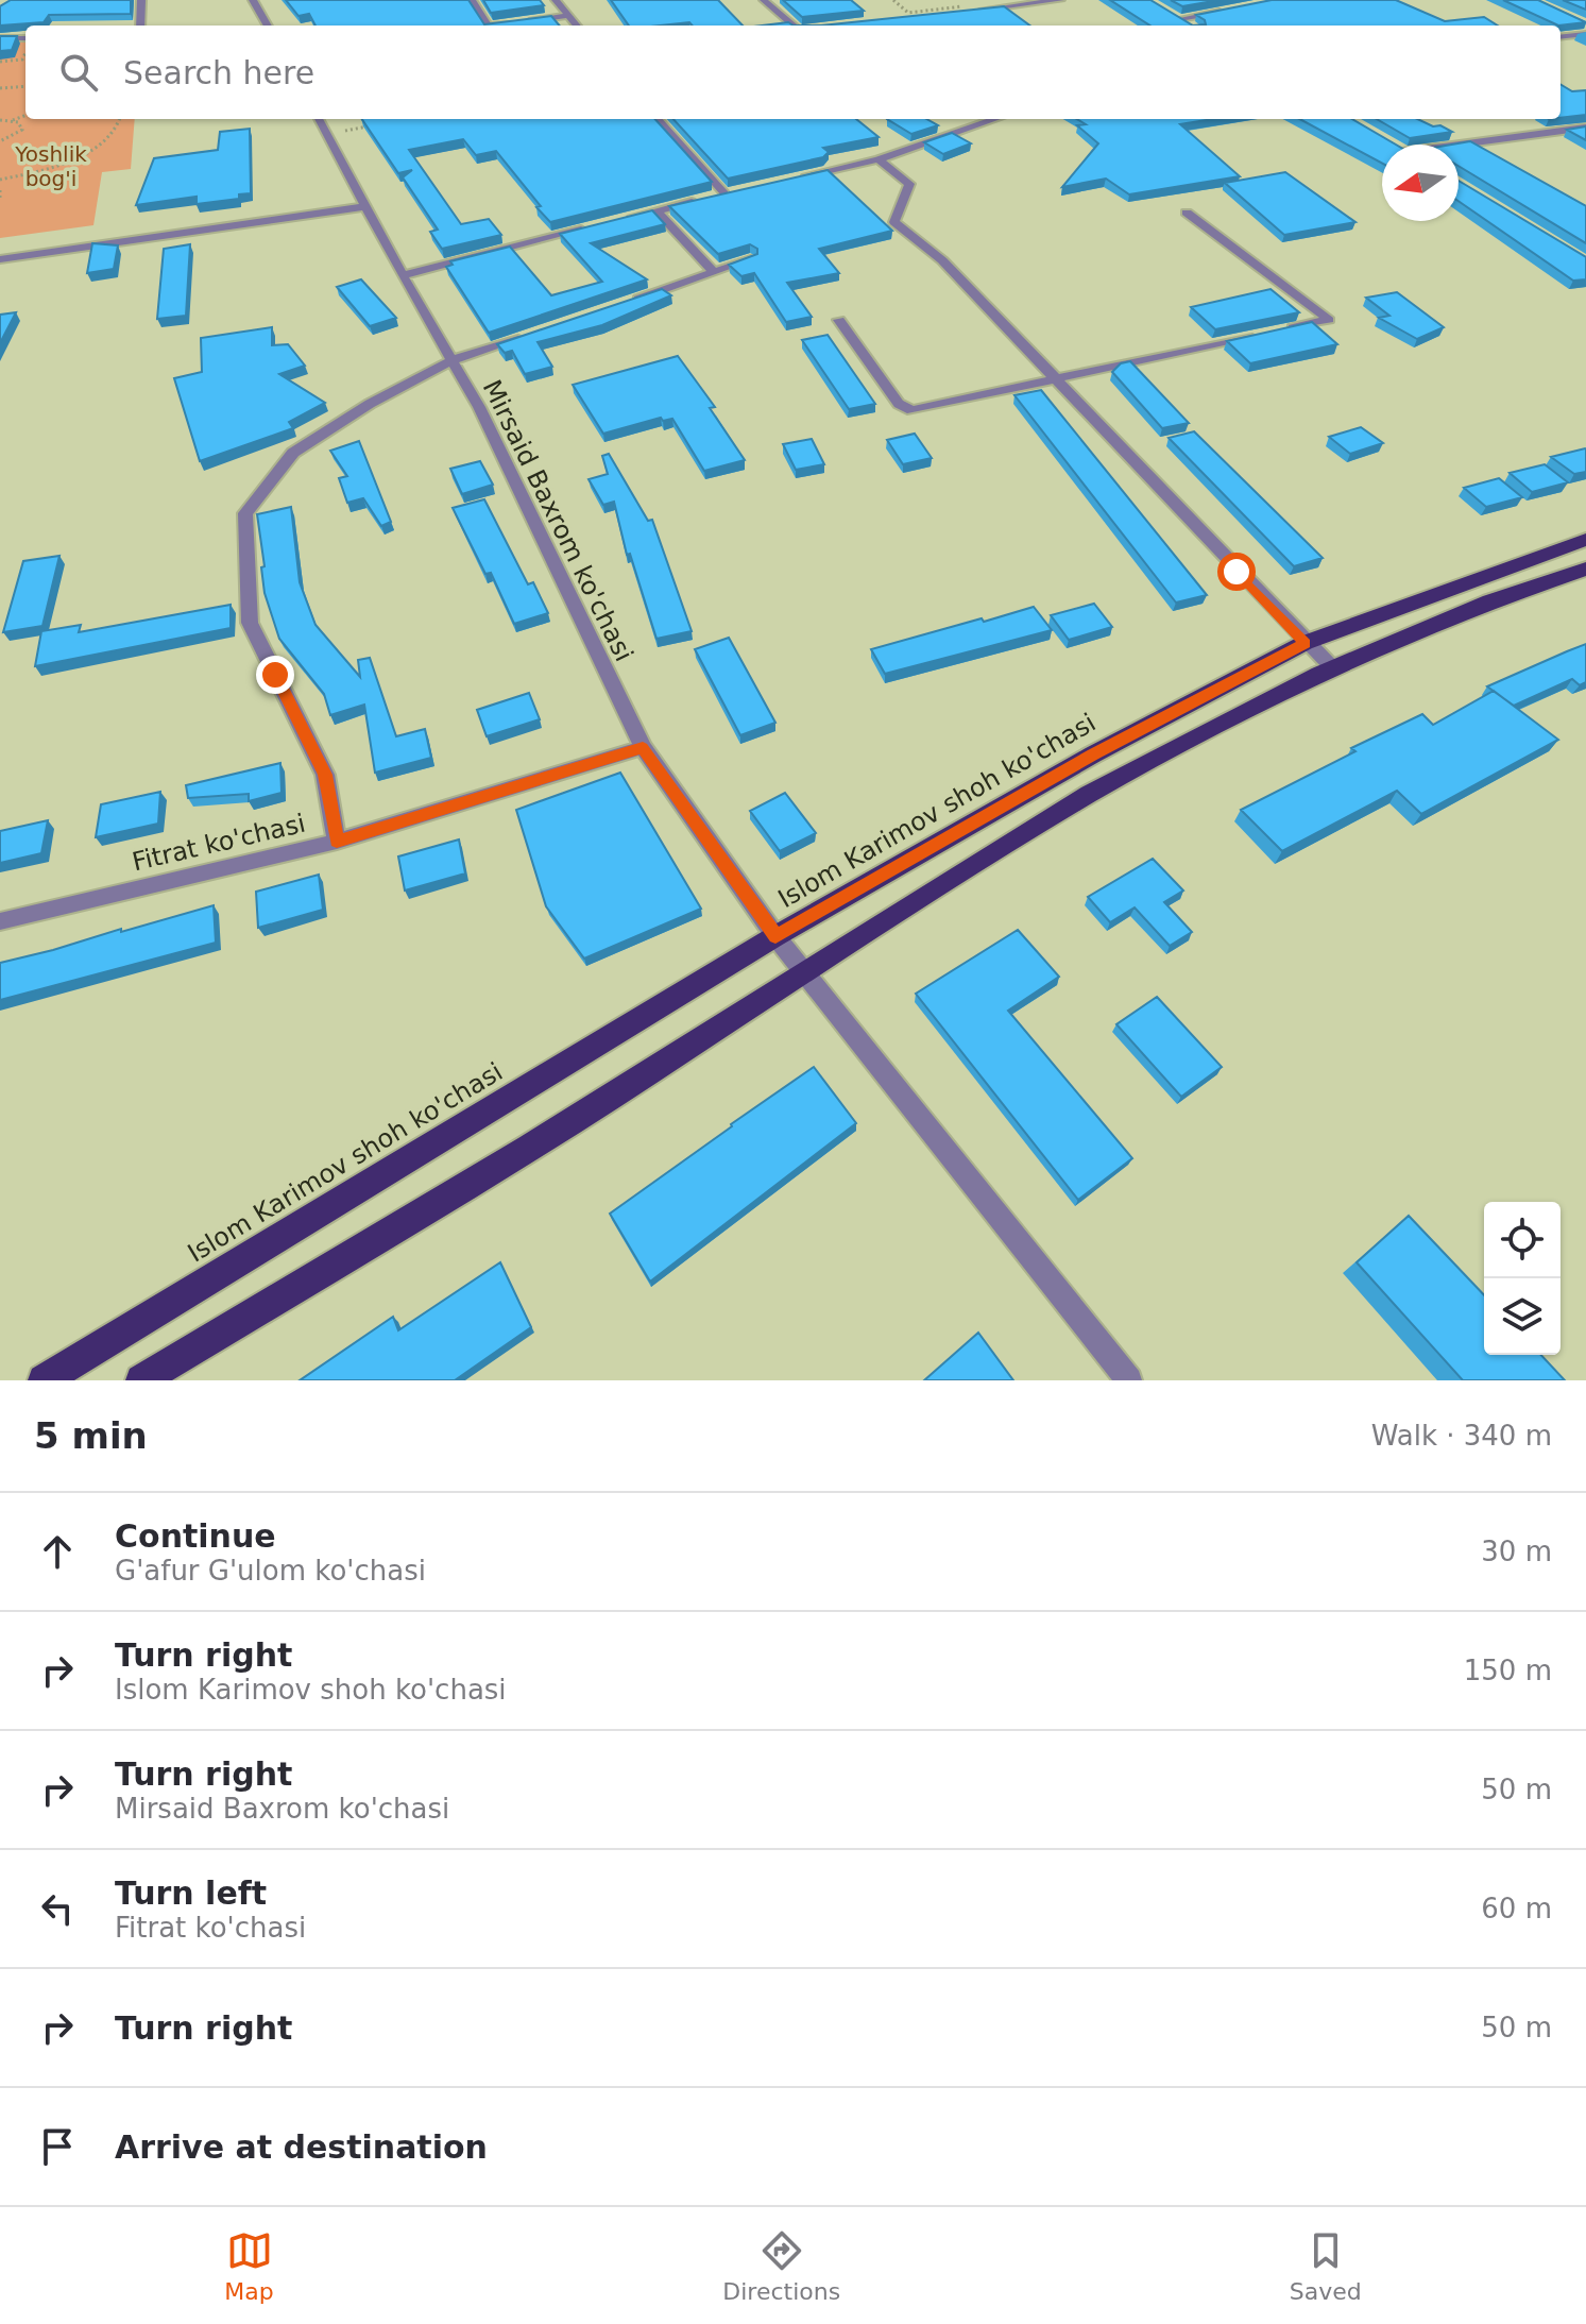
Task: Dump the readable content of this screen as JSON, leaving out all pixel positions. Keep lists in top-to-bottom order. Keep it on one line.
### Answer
{"streets":{"main road":["Islom Karimov shoh ko'chasi"],"street":["Mirsaid Baxrom ko'chasi","Fitrat ko'chasi"]},"crossings":[["Mirsaid Baxrom ko'chasi","Islom Karimov shoh ko'chasi"],["Mirsaid Baxrom ko'chasi","Fitrat ko'chasi"]],"parks":["Yoshlik bog'i"],"north":"left","page":{"search":"Search here","heading":["5 min","Walk · 340 m"],"list":[["Continue","G'afur G'ulom ko'chasi","30 m"],["Turn right","Islom Karimov shoh ko'chasi","150 m"],["Turn right","Mirsaid Baxrom ko'chasi","50 m"],["Turn left","Fitrat ko'chasi","60 m"],["Turn right","50 m"],"Arrive at destination"],"nav":["Map","Directions","Saved"]}}
